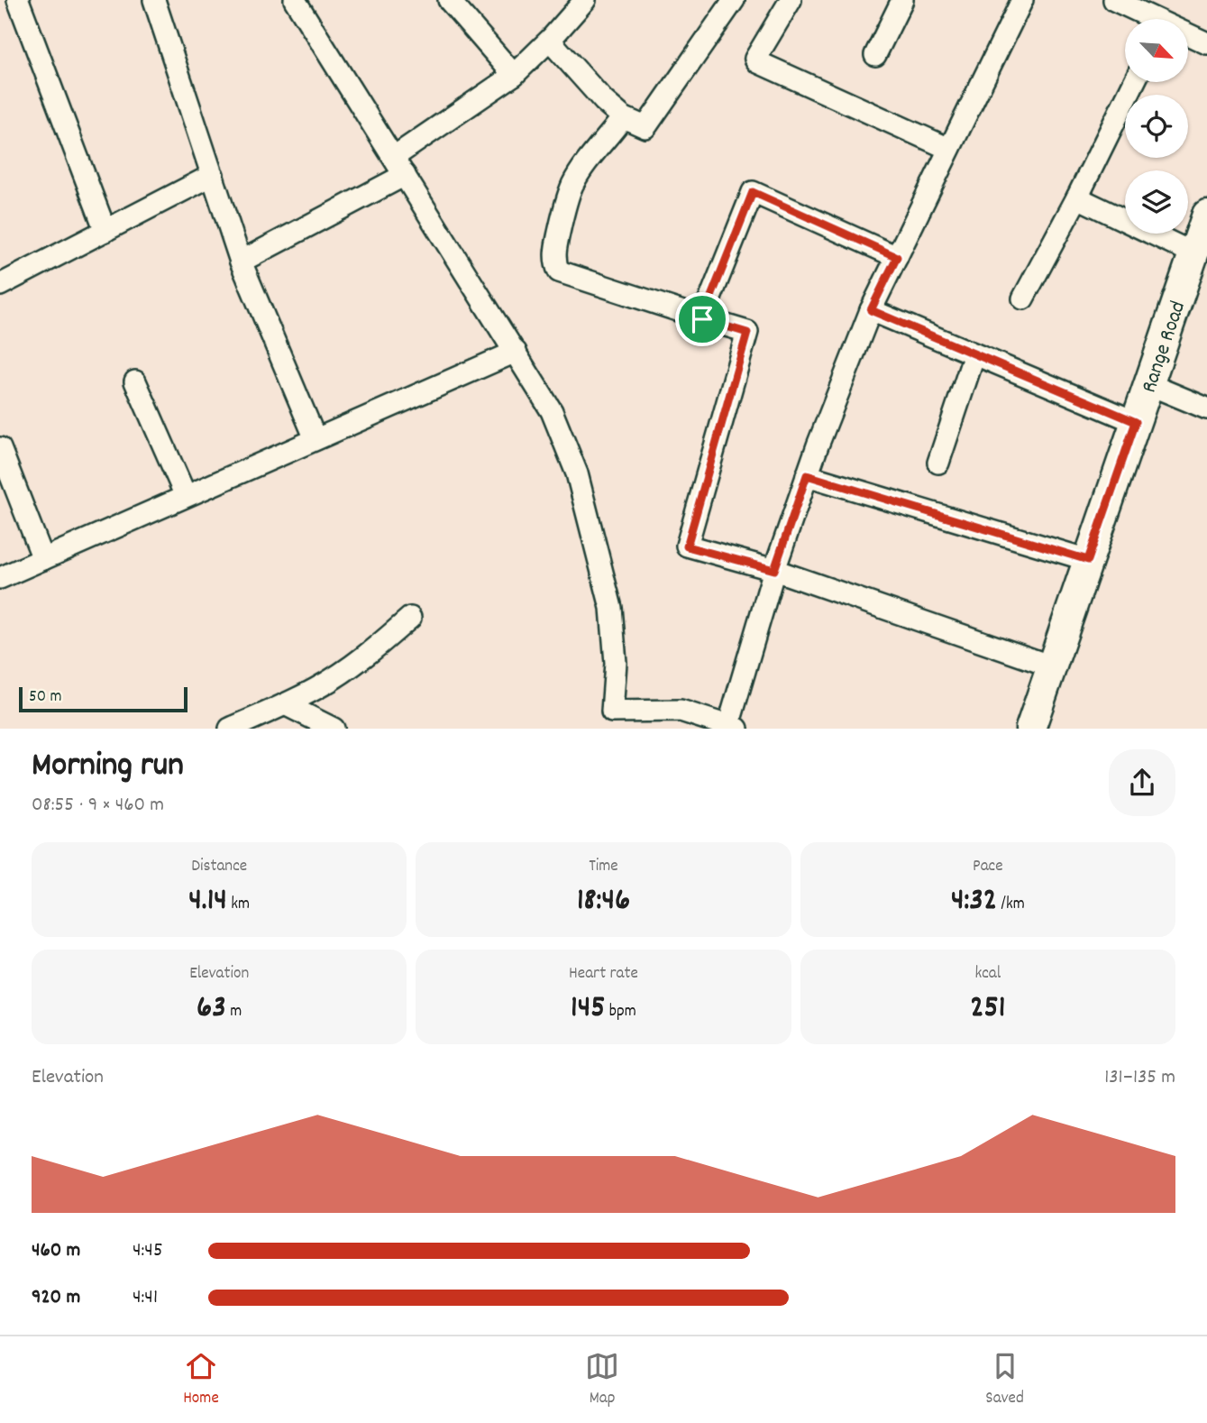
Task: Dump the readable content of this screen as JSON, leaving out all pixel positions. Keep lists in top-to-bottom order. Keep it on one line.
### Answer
{"streets":{"main road":["Range Road"]},"scale_bar":"50 m","north":"bottom right","page":{"scale":"50 m","heading":["Morning run","08:55 · 9 × 460 m"],"stats":[["Distance","4.14 km"],["Time","18:46"],["Pace","4:32 /km"],["Elevation","63 m"],["Heart rate","145 bpm"],["kcal","251"]],"chart":["Elevation","131–135 m"],"list":[{"name":"460 m","note":"4:45"},{"name":"920 m","note":"4:41"}],"tabs":["Home","Map","Saved"]}}
